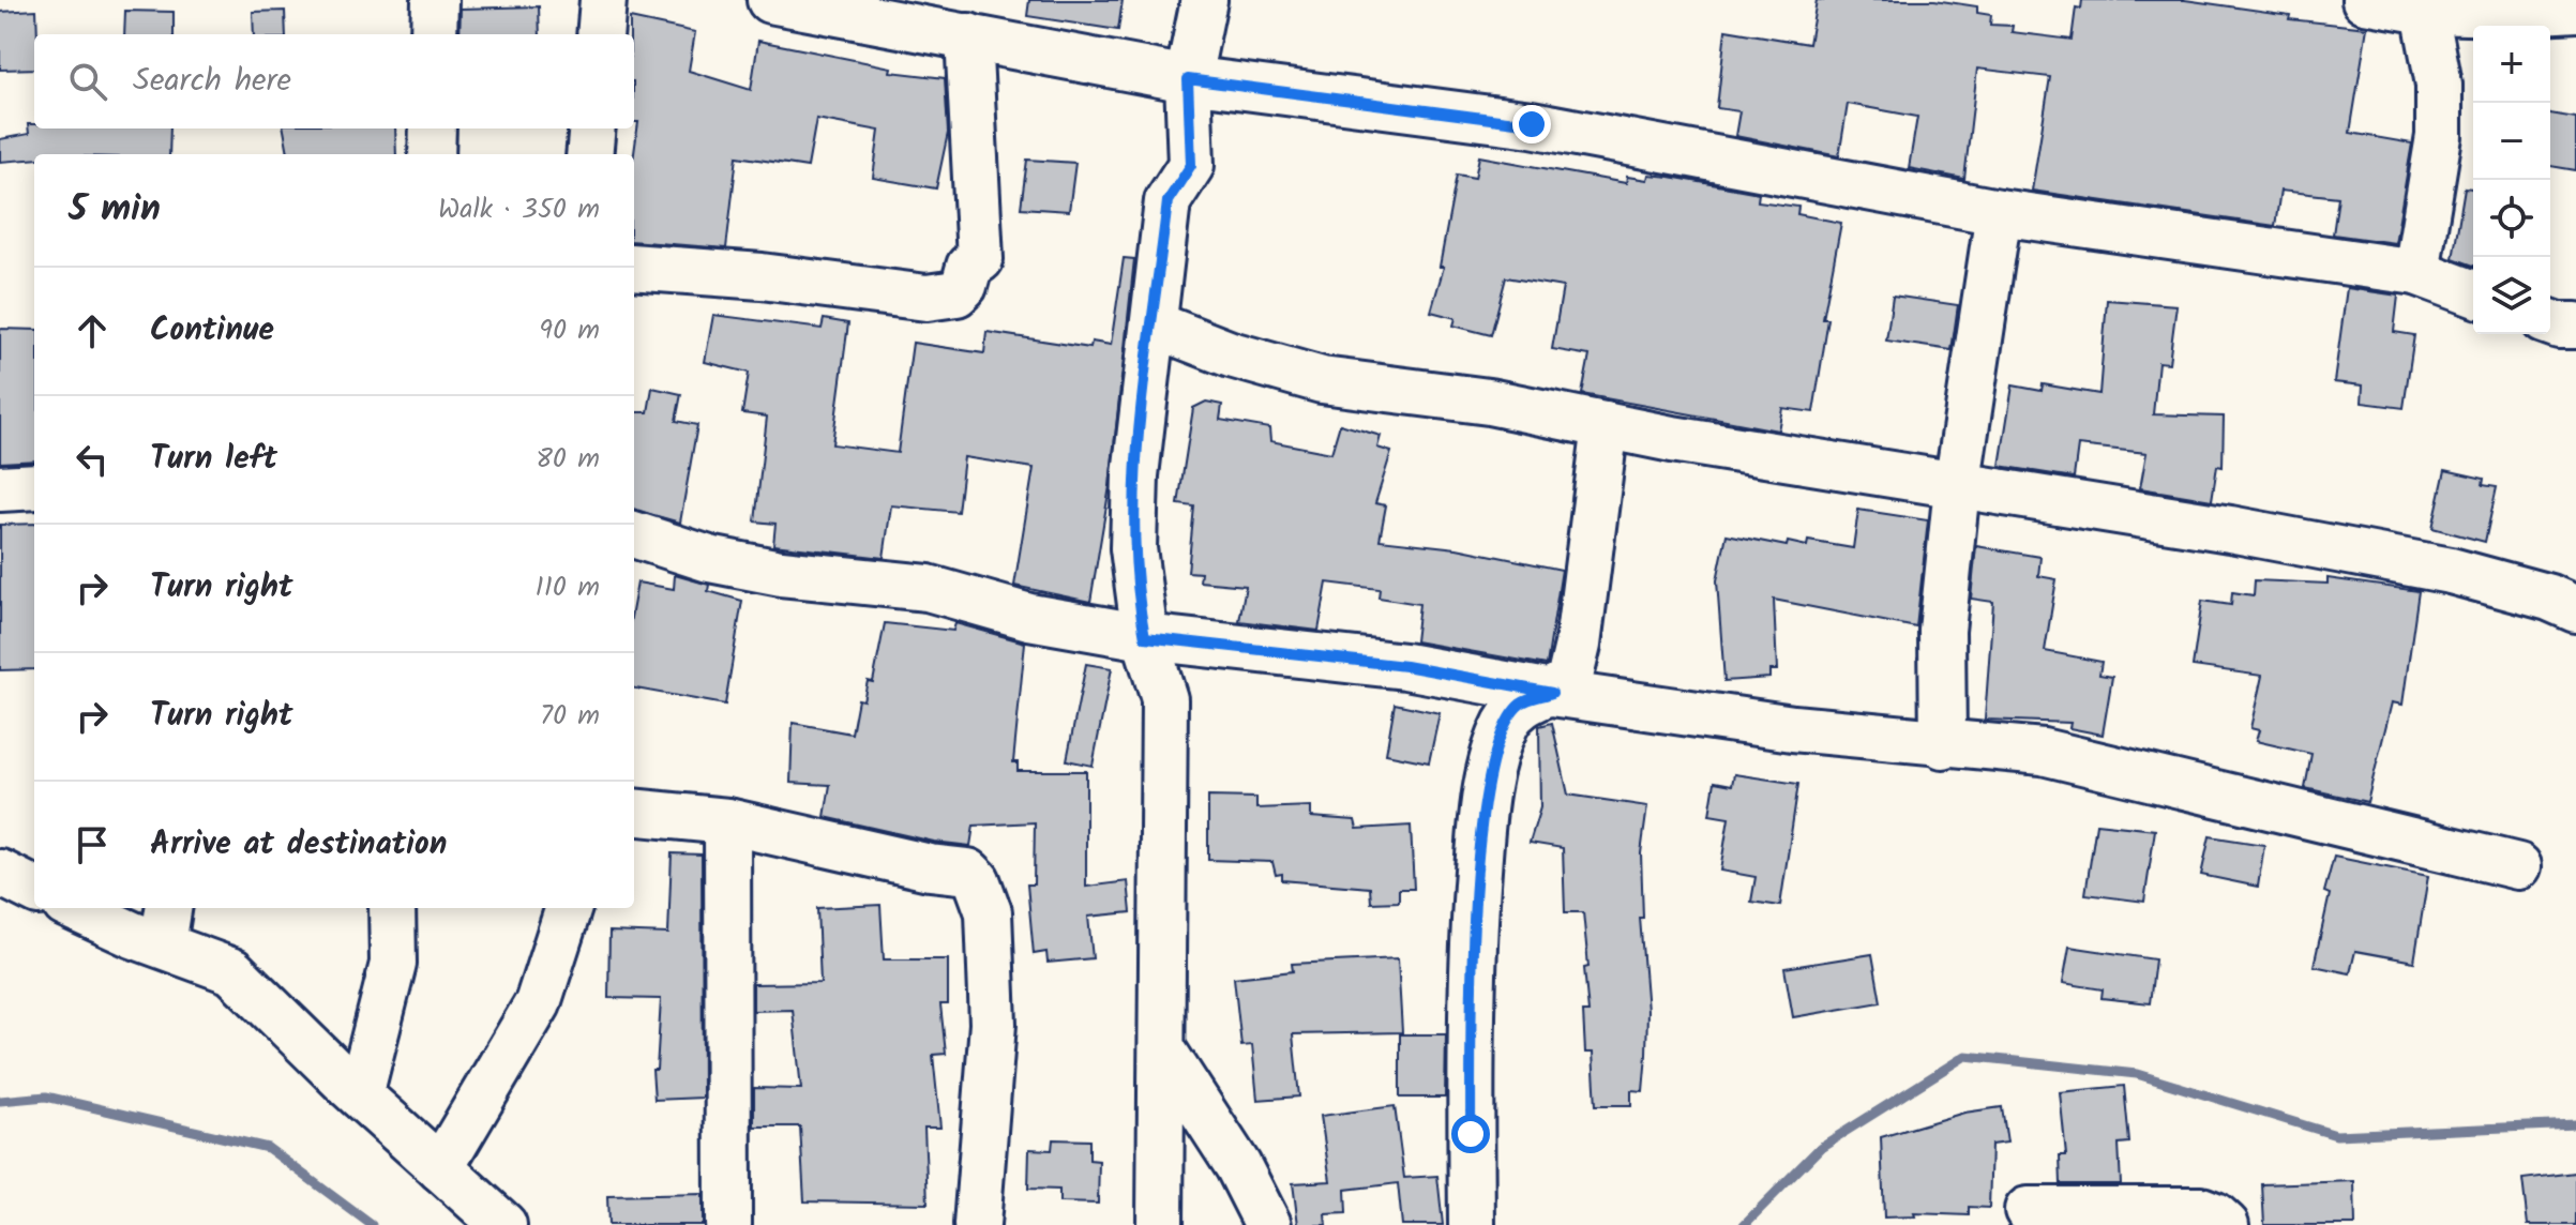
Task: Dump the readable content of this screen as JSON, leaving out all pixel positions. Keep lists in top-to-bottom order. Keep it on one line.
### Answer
{"page":{"map_buttons":["+","−"],"search":"Search here","heading":["5 min","Walk · 350 m"],"list":[["Continue","90 m"],["Turn left","80 m"],["Turn right","110 m"],["Turn right","70 m"],"Arrive at destination"]}}
